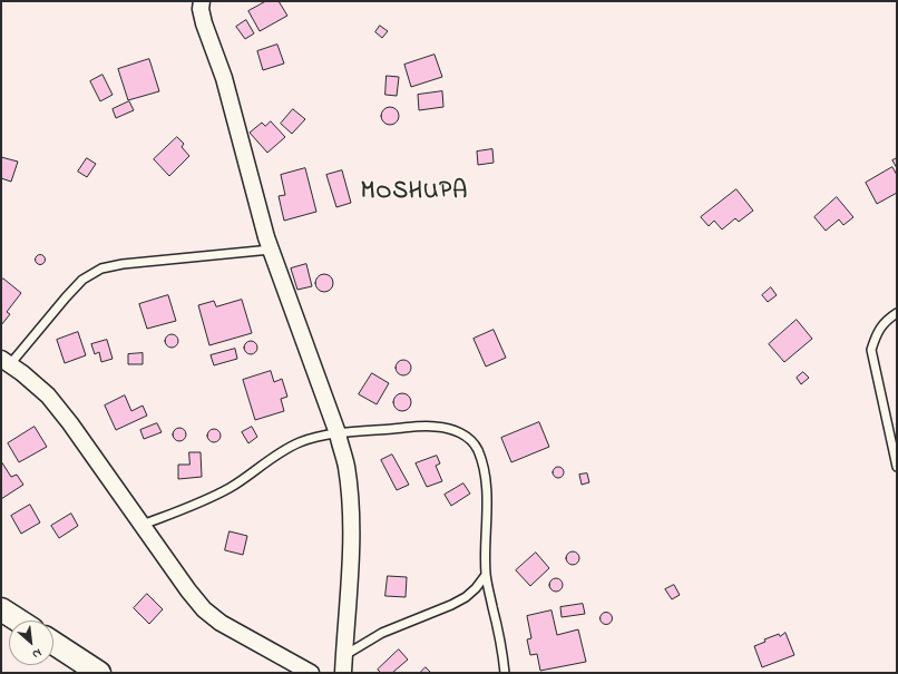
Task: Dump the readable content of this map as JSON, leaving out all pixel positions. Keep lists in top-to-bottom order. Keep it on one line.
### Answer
{"districts":["MOSHUPA"],"north":"bottom right"}
